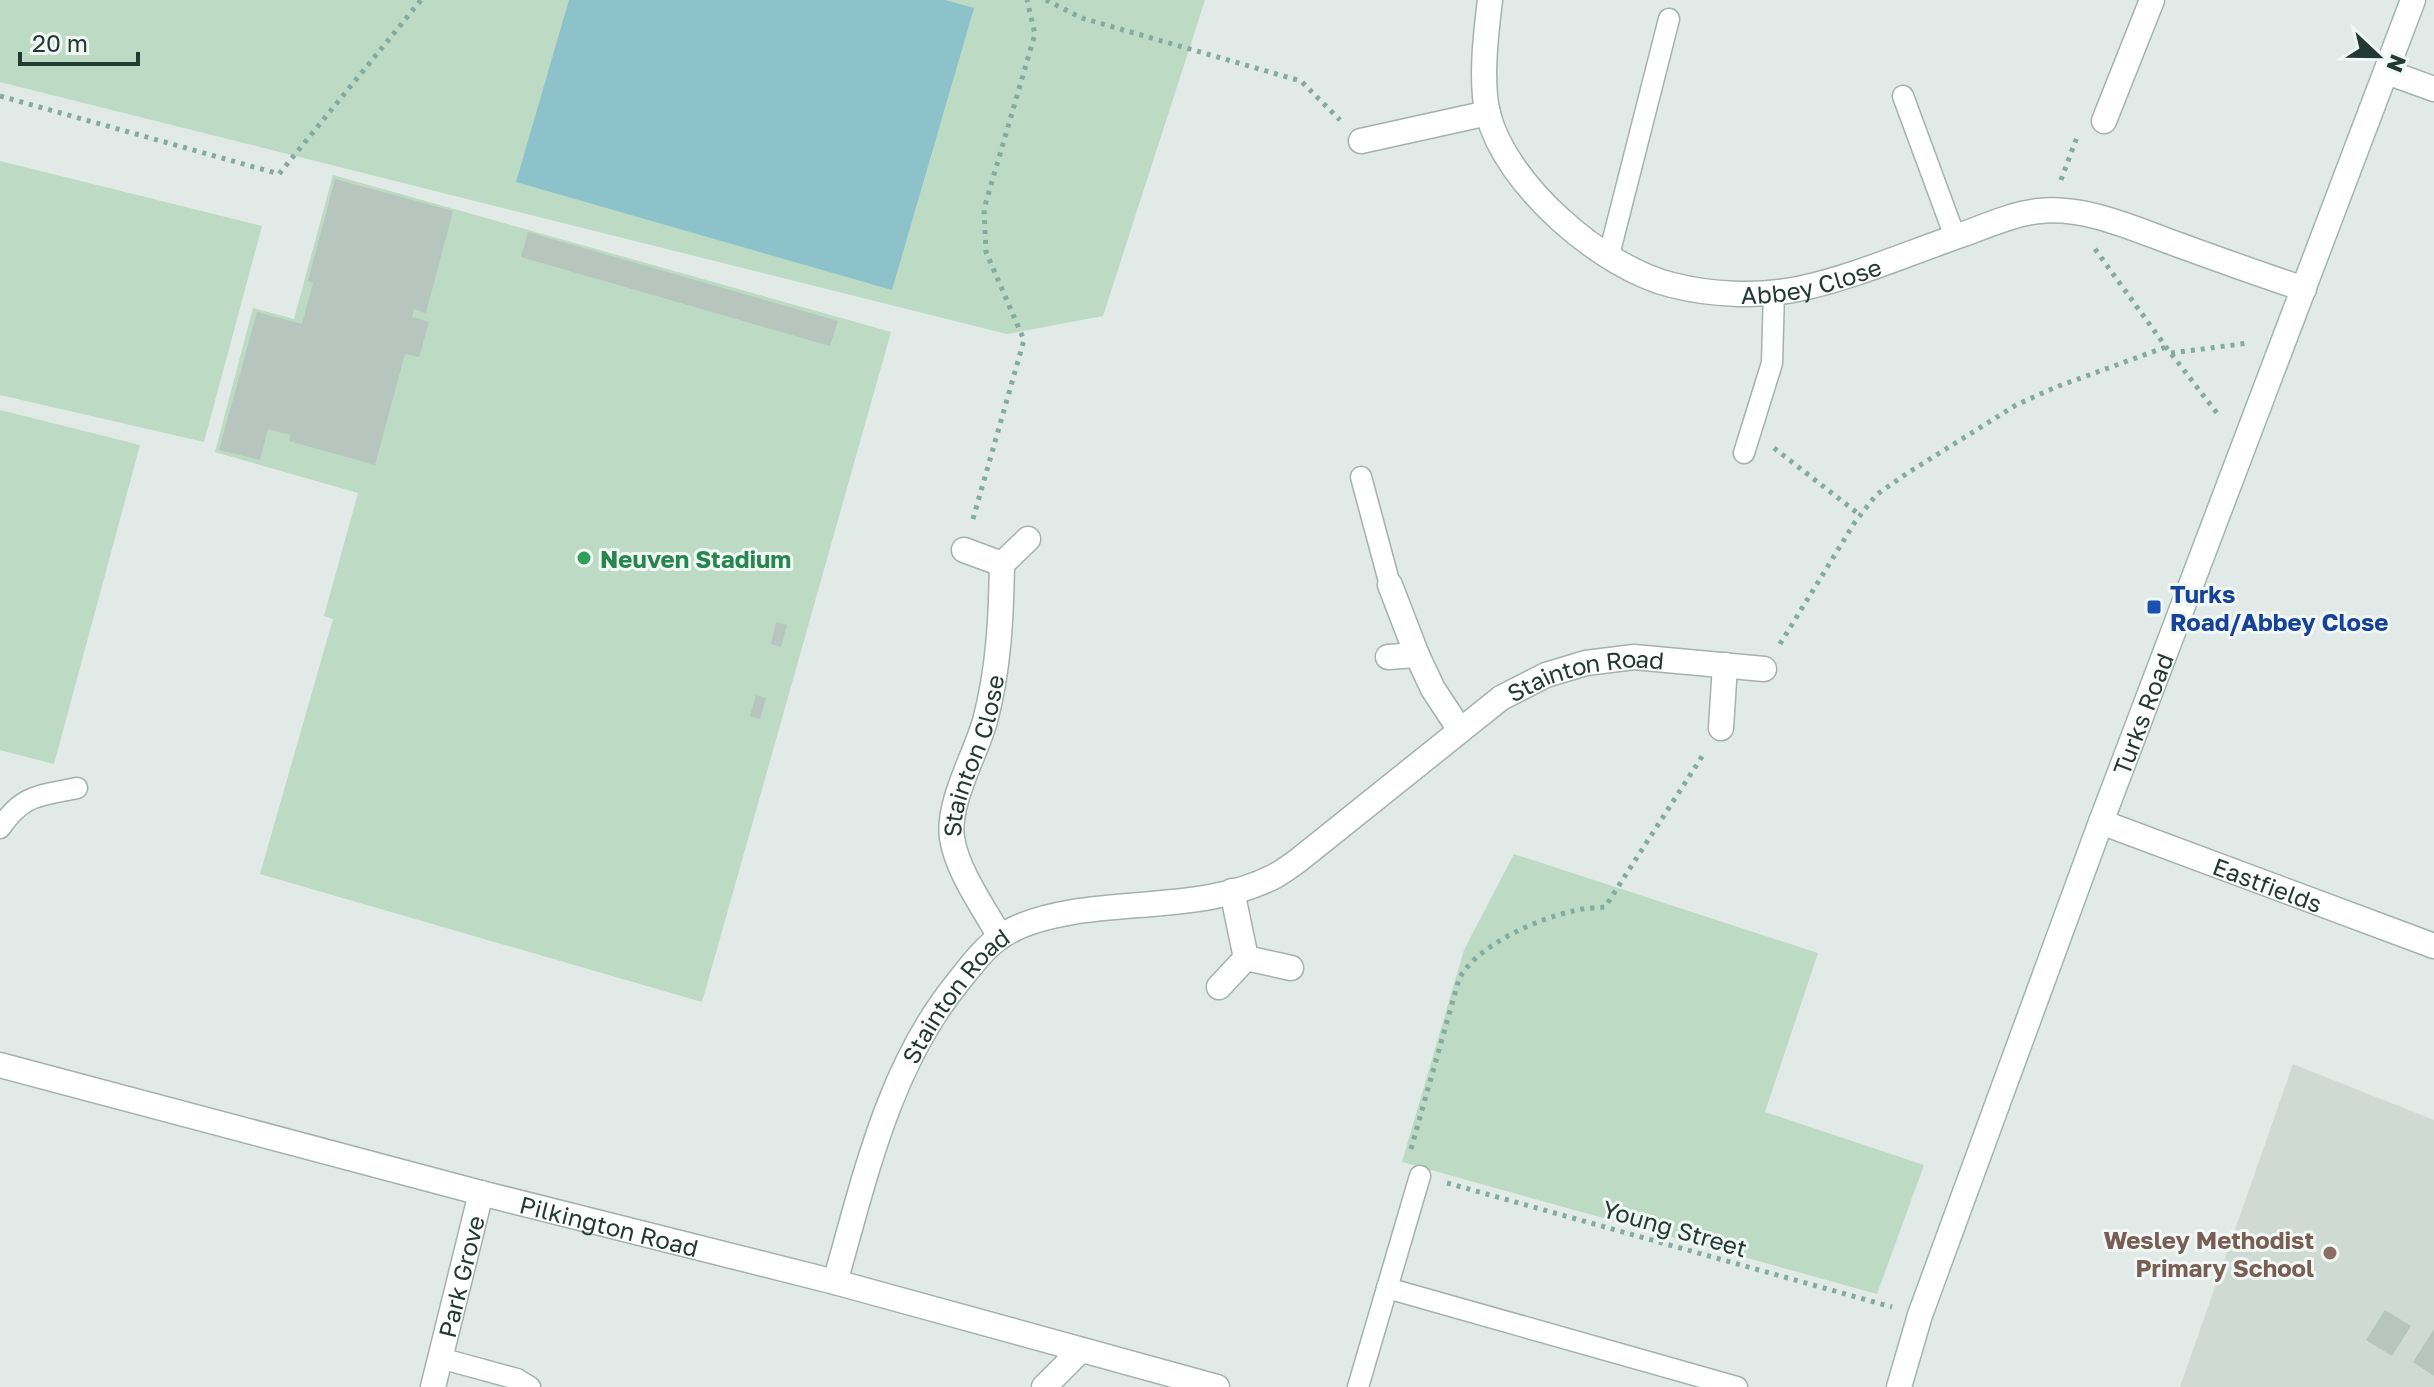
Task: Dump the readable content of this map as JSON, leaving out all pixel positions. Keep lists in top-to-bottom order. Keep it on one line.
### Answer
{"streets":{"street":["Abbey Close","Stainton Road","Turks Road","Stainton Close","Eastfields","Pilkington Road","Park Grove"],"path":["Young Street"]},"crossings":[["Abbey Close","Turks Road"],["Stainton Road","Stainton Close"],["Stainton Road","Pilkington Road"],["Turks Road","Eastfields"],["Turks Road","Young Street"],["Pilkington Road","Park Grove"]],"places":{"other":["Neuven Stadium","Wesley Methodist Primary School"],"transit":["Turks Road/Abbey Close"]},"scale_bar":"20 m","north":"right"}
